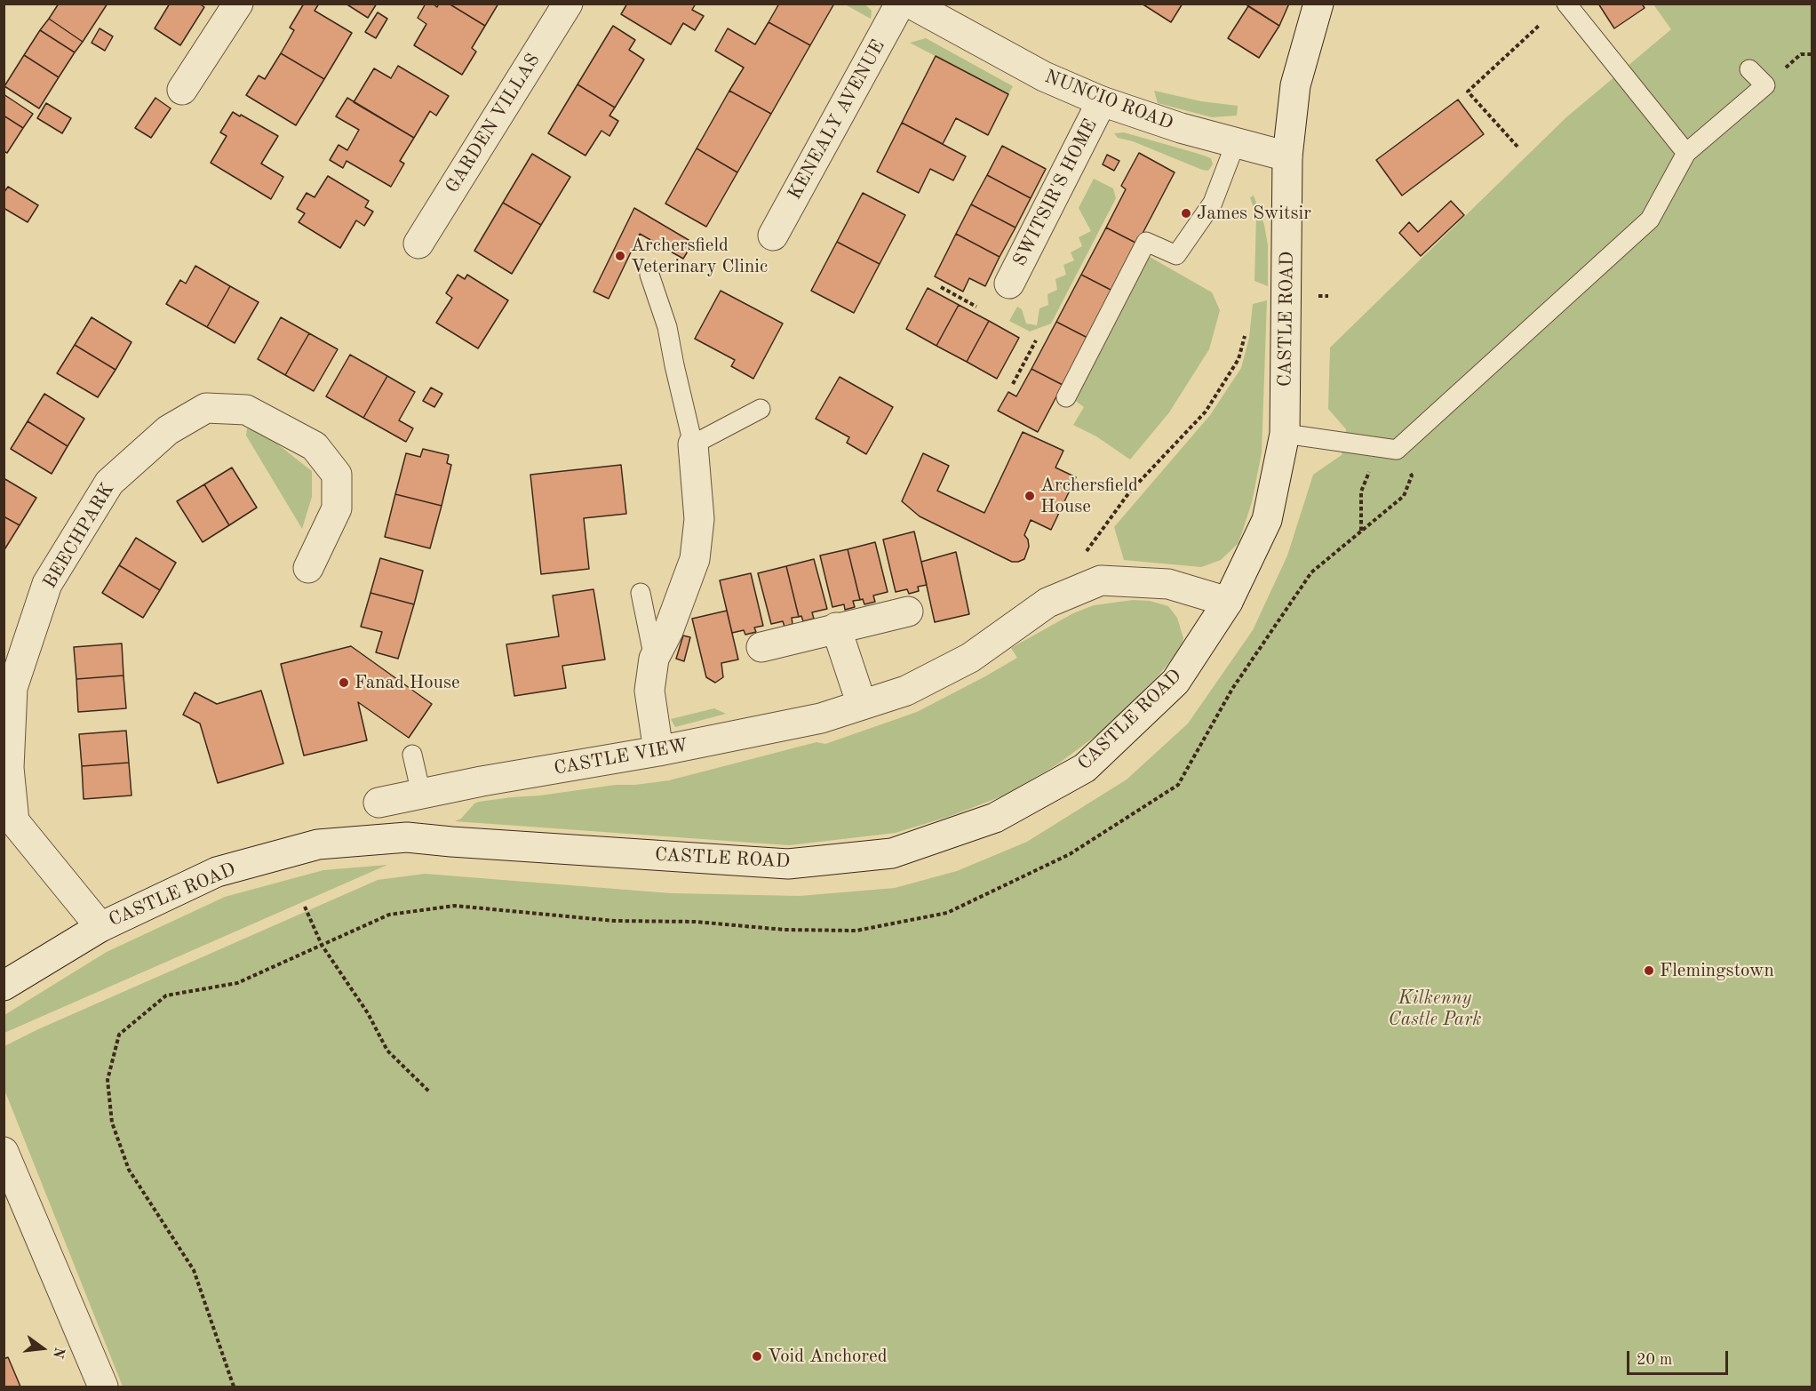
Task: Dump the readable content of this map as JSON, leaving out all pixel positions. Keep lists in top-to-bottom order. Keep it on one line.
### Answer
{"streets":{"street":["NUNCIO ROAD","KENEALY AVENUE","GARDEN VILLAS","SWITSIR'S HOME","CASTLE ROAD","BEECHPARK","CASTLE VIEW"]},"crossings":[["NUNCIO ROAD","SWITSIR'S HOME"],["NUNCIO ROAD","CASTLE ROAD"],["CASTLE ROAD","BEECHPARK"],["CASTLE ROAD","CASTLE VIEW"]],"parks":["Kilkenny Castle Park"],"places":["James Switsir","Archersfield Veterinary Clinic","Archersfield House","Fanad House","Flemingstown","Void Anchored"],"scale_bar":"20 m","north":"right"}
